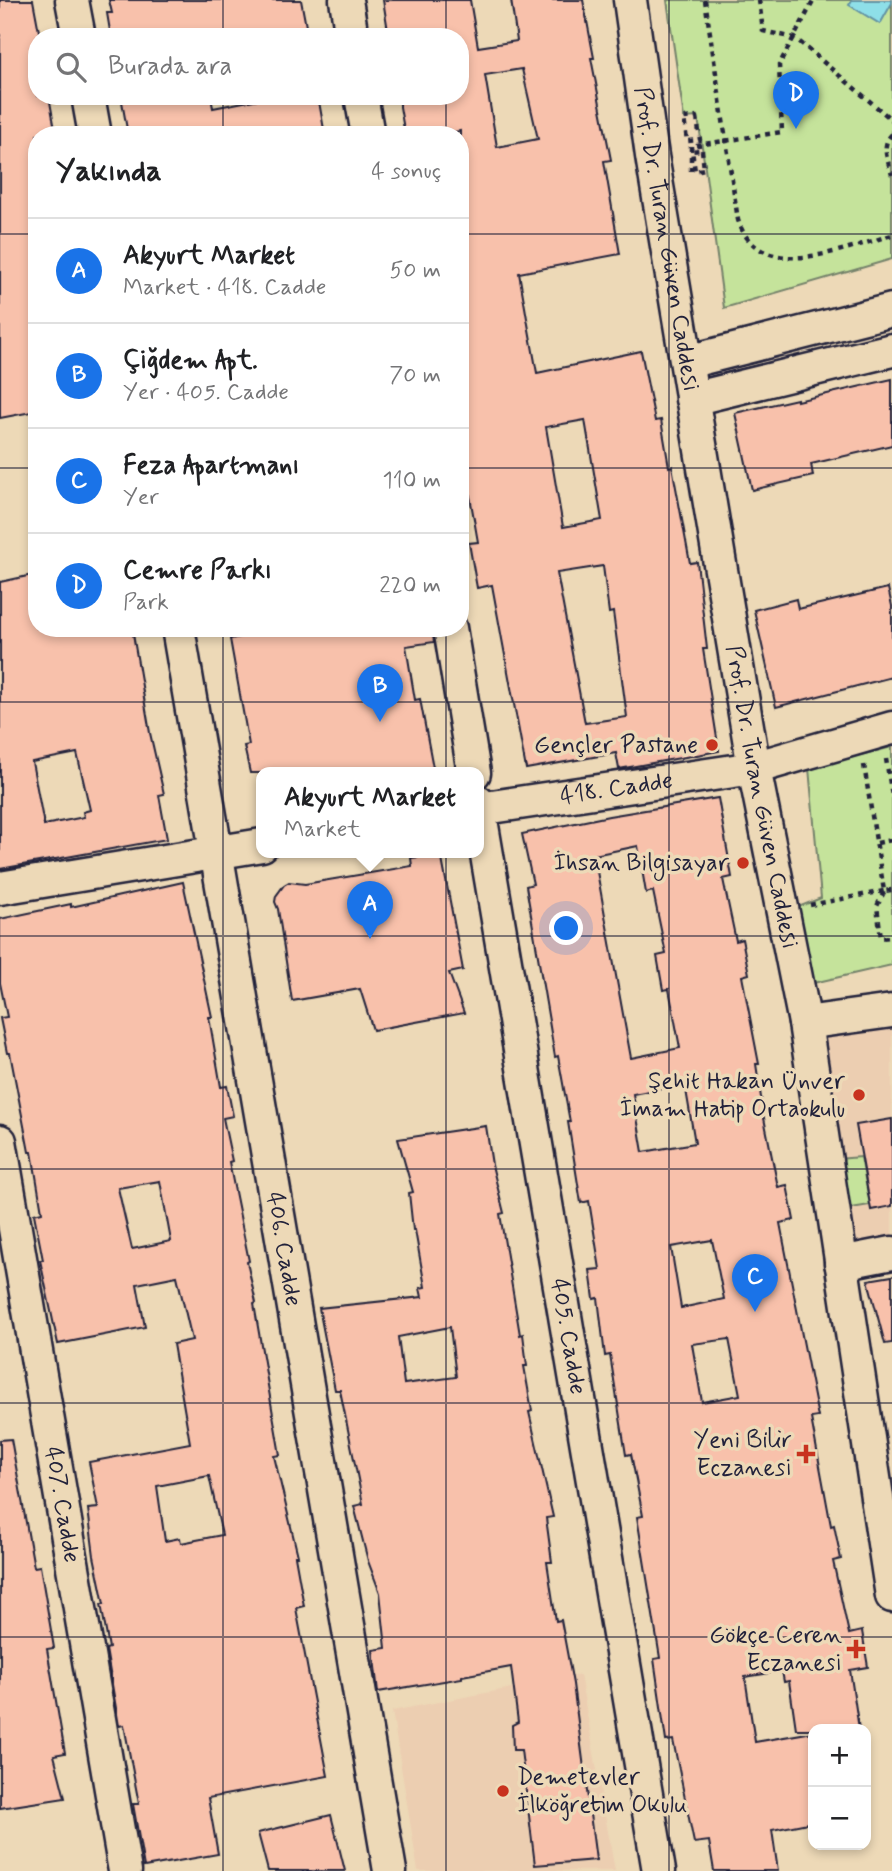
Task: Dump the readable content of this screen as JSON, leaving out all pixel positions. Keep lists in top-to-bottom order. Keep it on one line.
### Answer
{"streets":{"street":["Prof. Dr. Turan Güven Caddesi","418. Cadde","406. Cadde","405. Cadde","407. Cadde"]},"crossings":[["Prof. Dr. Turan Güven Caddesi","418. Cadde"]],"places":{"other":["Gençler Pastane","İhsan Bilgisayar","Şehit Hakan Ünver İmam Hatip Ortaokulu","Demetevler İlköğretim Okulu"],"health":["Yeni Bilir Eczanesi","Gökçe Ceren Eczanesi"]},"page":{"search":"Burada ara","pins":["D","B","A","C"],"heading":["Yakında","4 sonuç"],"list":[{"mark":"A","name":"Akyurt Market","note":"Market · 418. Cadde","value":"50 m"},{"mark":"B","name":"Çiğdem Apt.","note":"Yer · 405. Cadde","value":"70 m"},{"mark":"C","name":"Feza Apartmanı","note":"Yer","value":"110 m"},{"mark":"D","name":"Cemre Parkı","note":"Park","value":"220 m"}],"popup":["Akyurt Market","Market"],"map_buttons":["+","−"]}}
